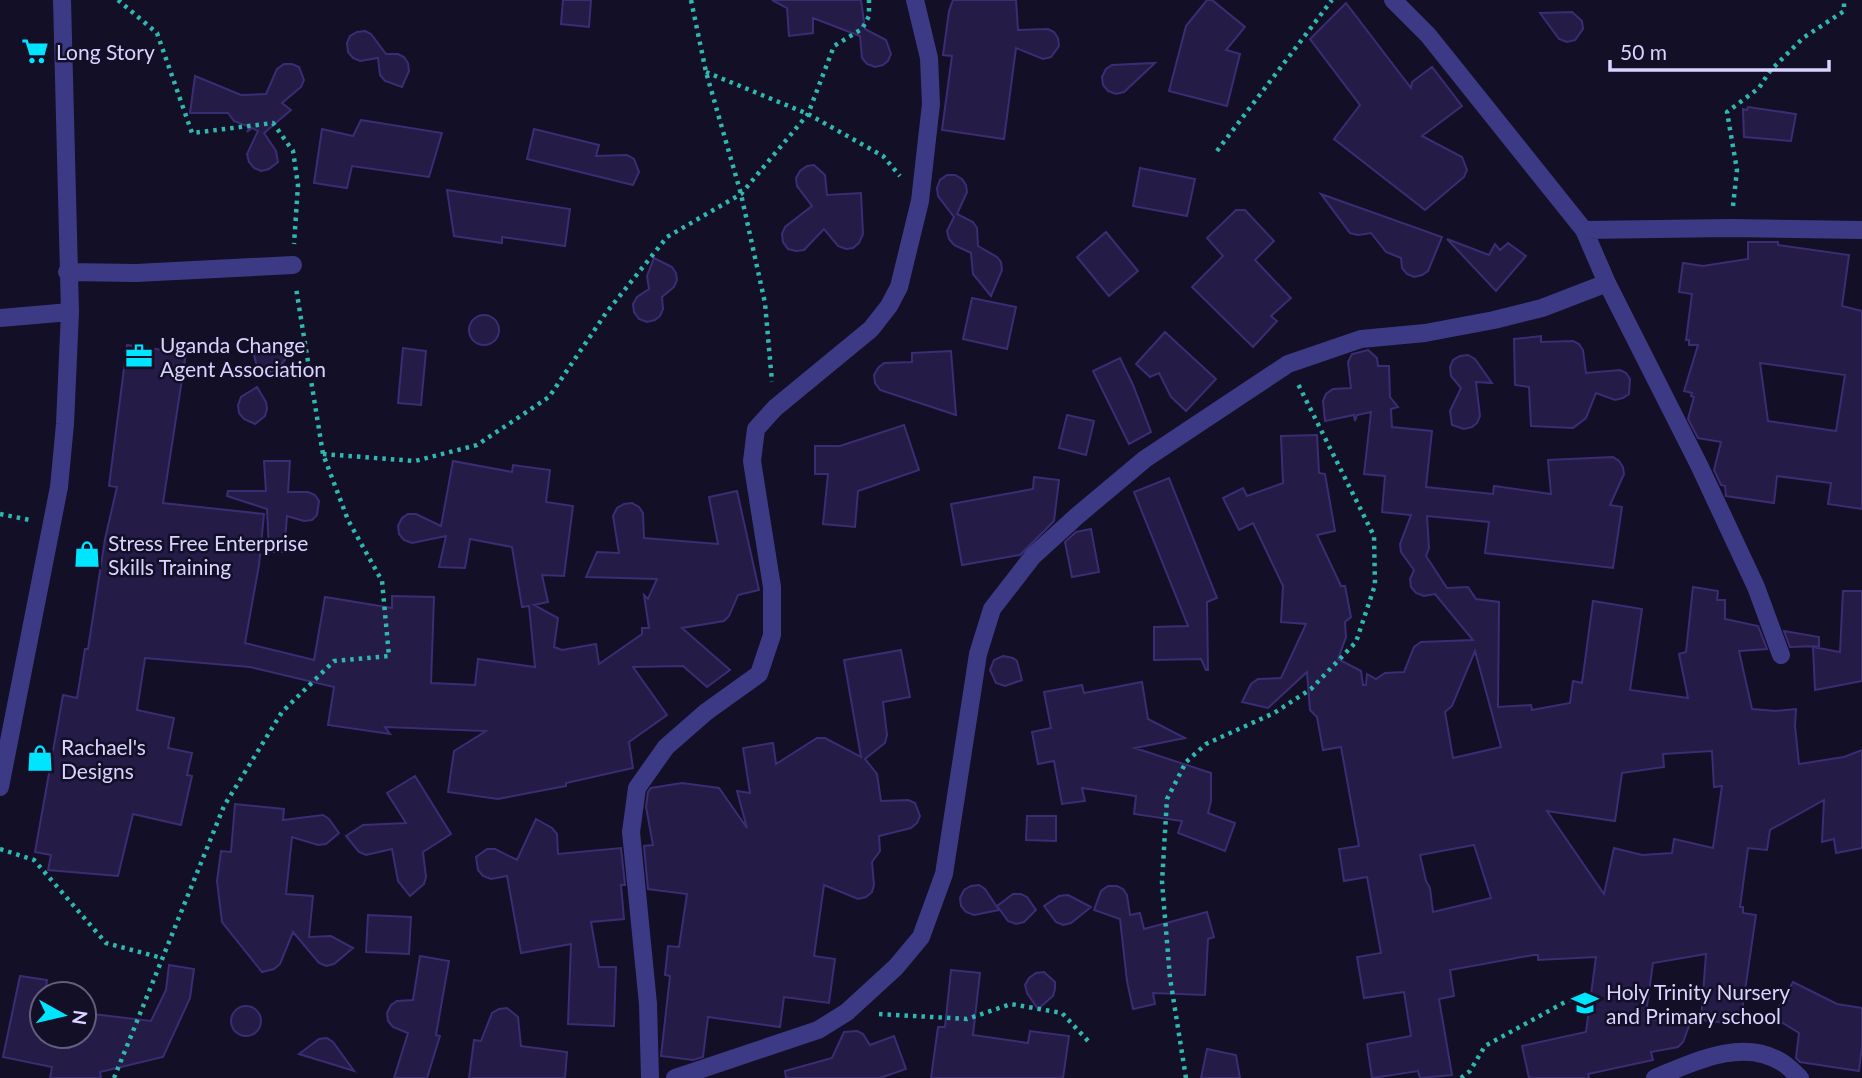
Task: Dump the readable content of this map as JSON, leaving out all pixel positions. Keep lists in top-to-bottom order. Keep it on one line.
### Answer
{"places":{"supermarket":["Long Story"],"office":["Uganda Change Agent Association"],"shop":["Stress Free Enterprise Skills Training","Rachael's Designs"],"school or university":["Holy Trinity Nursery and Primary school"]},"scale_bar":"50 m","north":"right"}
